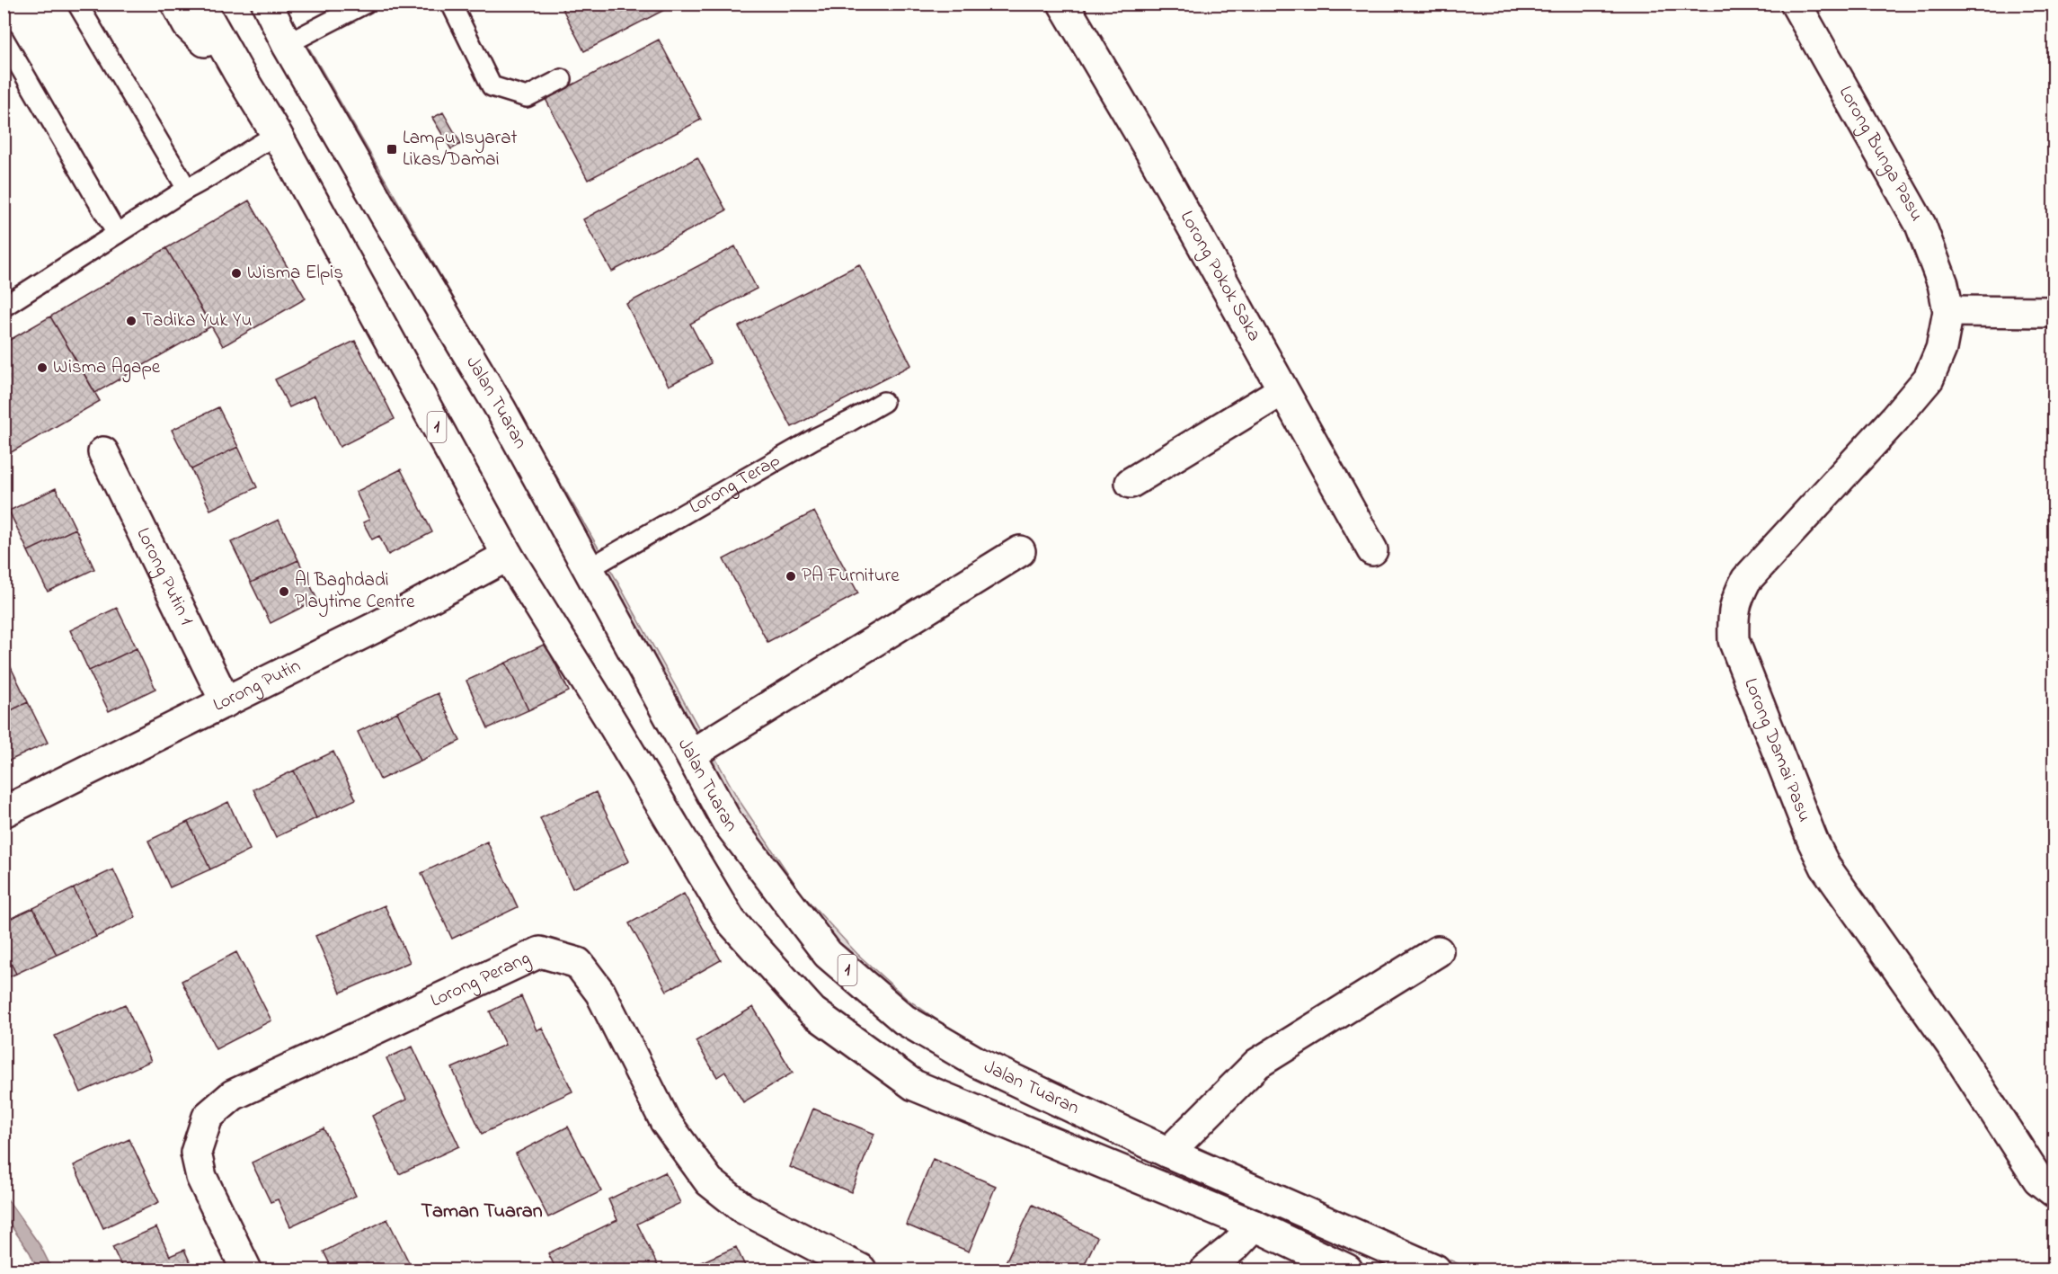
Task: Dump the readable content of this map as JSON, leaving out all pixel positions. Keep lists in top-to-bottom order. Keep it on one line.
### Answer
{"streets":{"street":["Lorong Bunga Pasu","Lorong Pokok Saka","Jalan Tuaran","1","Lorong Putin 1","Lorong Putin","Lorong Damai Pasu","Lorong Perang"],"lane":["Lorong Terap"]},"crossings":[["Lorong Bunga Pasu","Lorong Damai Pasu"],["Jalan Tuaran","Lorong Terap"],["Jalan Tuaran","Lorong Putin"],["Lorong Putin 1","Lorong Putin"]],"districts":["Taman Tuaran"],"places":{"transit":["Lampu Isyarat Likas/Damai"],"other":["Wisma Elpis","Tadika Yuk Yu","Wisma Agape","PA Furniture","Al Baghdadi Playtime Centre"]}}
